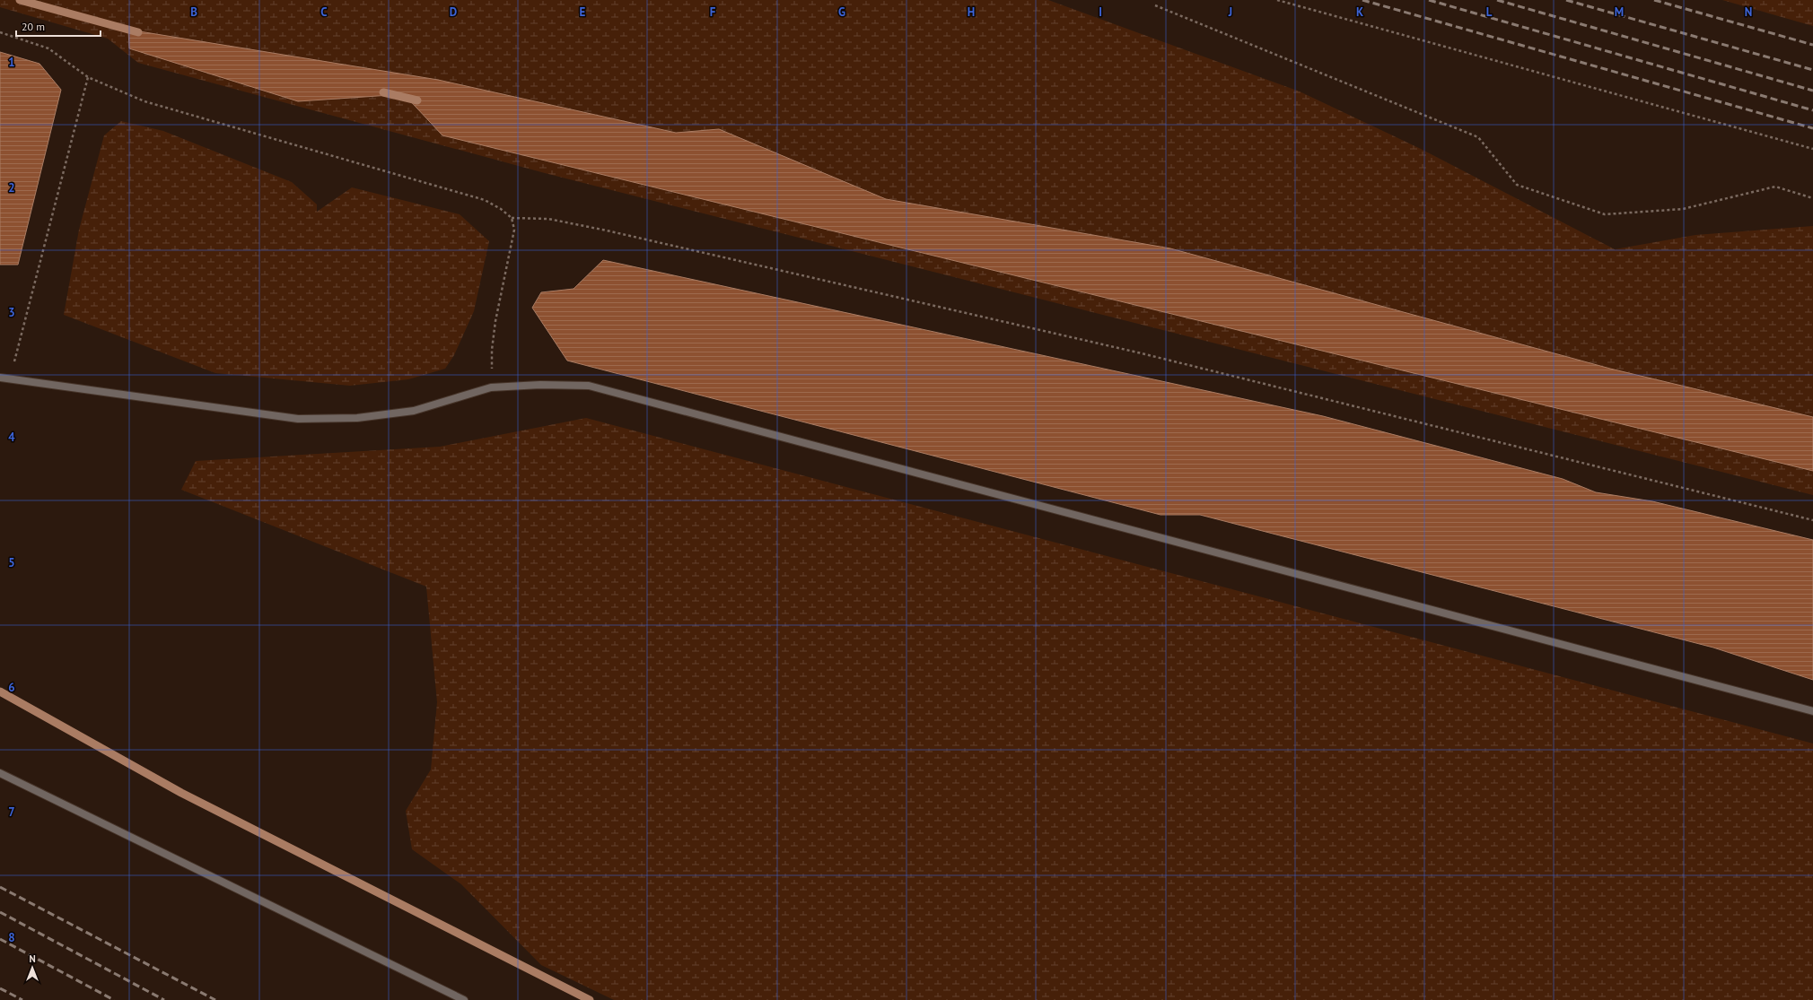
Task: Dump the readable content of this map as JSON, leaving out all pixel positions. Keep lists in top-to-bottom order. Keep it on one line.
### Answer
{"scale_bar":"20 m","north":"top","grid":{"columns":["B","C","D","E","F","G","H","I","J","K","L","M","N"],"rows":["1","2","3","4","5","6","7","8"]}}
